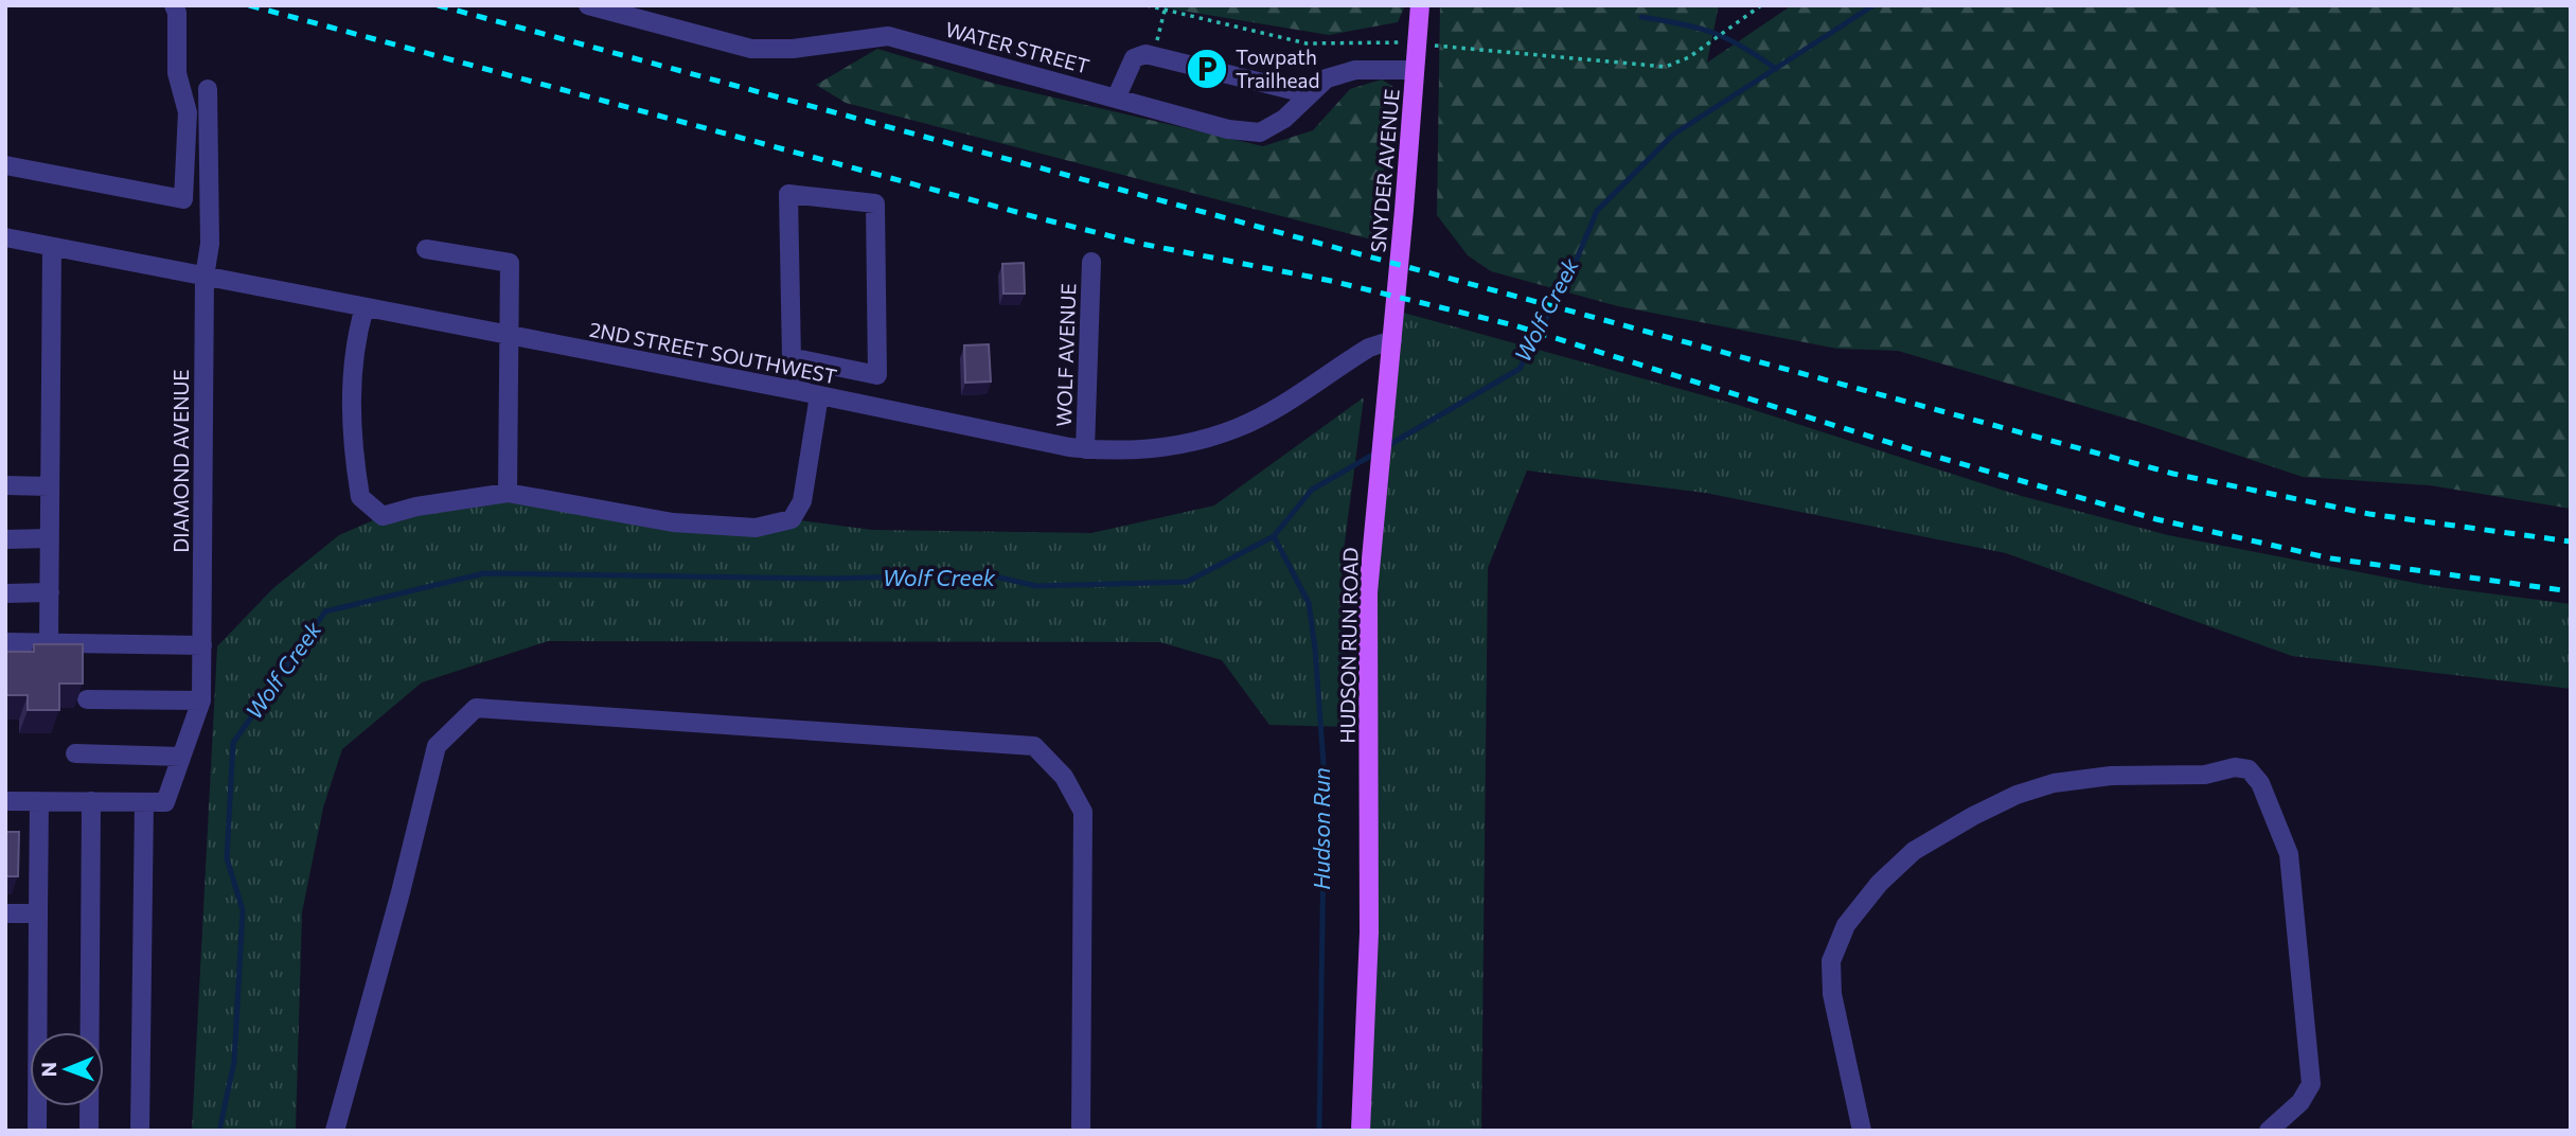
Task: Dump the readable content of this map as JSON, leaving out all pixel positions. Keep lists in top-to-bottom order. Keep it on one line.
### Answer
{"streets":{"main road":["SNYDER AVENUE","HUDSON RUN ROAD"],"street":["WATER STREET","2ND STREET SOUTHWEST","WOLF AVENUE","DIAMOND AVENUE"]},"crossings":[["WATER STREET","SNYDER AVENUE"],["SNYDER AVENUE","2ND STREET SOUTHWEST"],["SNYDER AVENUE","HUDSON RUN ROAD"],["2ND STREET SOUTHWEST","WOLF AVENUE"],["2ND STREET SOUTHWEST","DIAMOND AVENUE"],["2ND STREET SOUTHWEST","HUDSON RUN ROAD"]],"water":["Wolf Creek","Hudson Run"],"places":{"parking":["Towpath Trailhead"]},"north":"left"}
